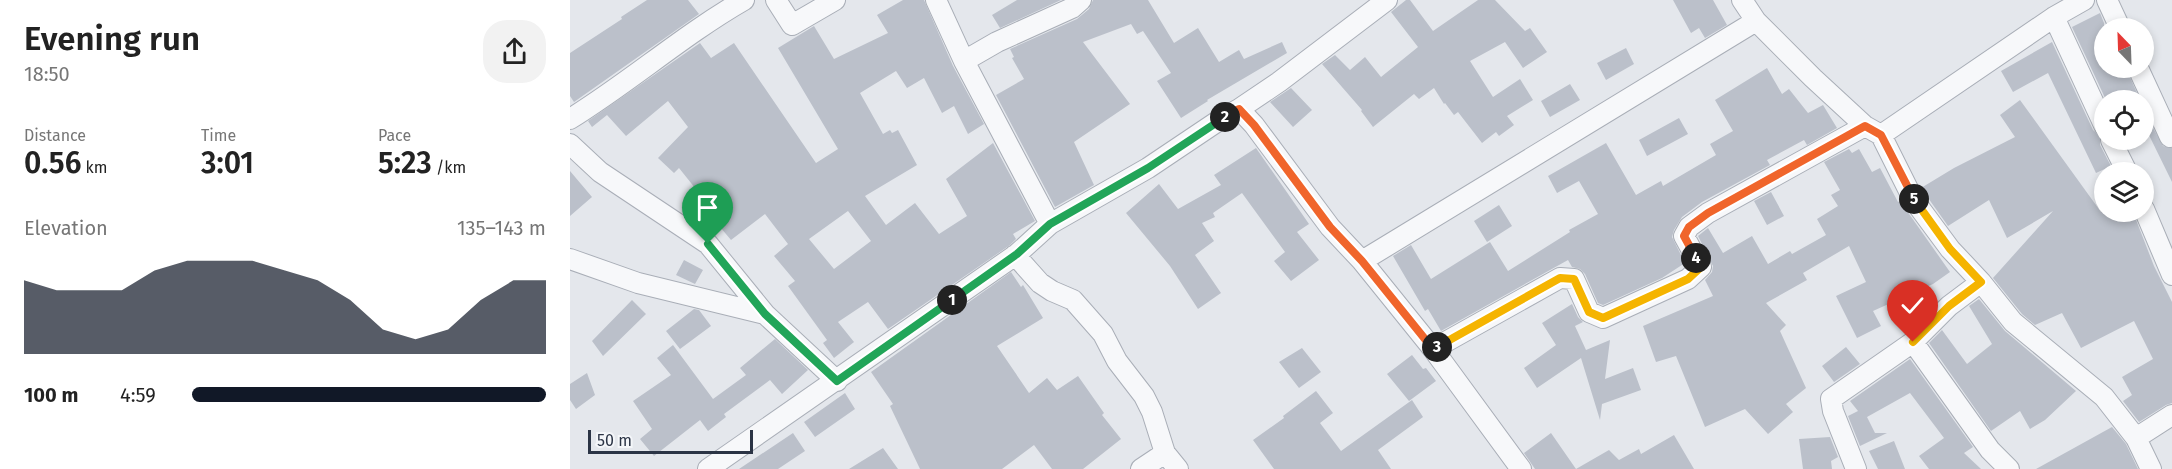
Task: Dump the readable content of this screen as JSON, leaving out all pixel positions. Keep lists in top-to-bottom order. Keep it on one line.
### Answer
{"scale_bar":"50 m","north":"top left","page":{"heading":["Evening run","18:50"],"stats":[["Distance","0.56 km"],["Time","3:01"],["Pace","5:23 /km"]],"pins":["2","5","4","1","3"],"chart":["Elevation","135–143 m"],"list":[{"name":"100 m","note":"4:59"}],"scale":"50 m"}}
